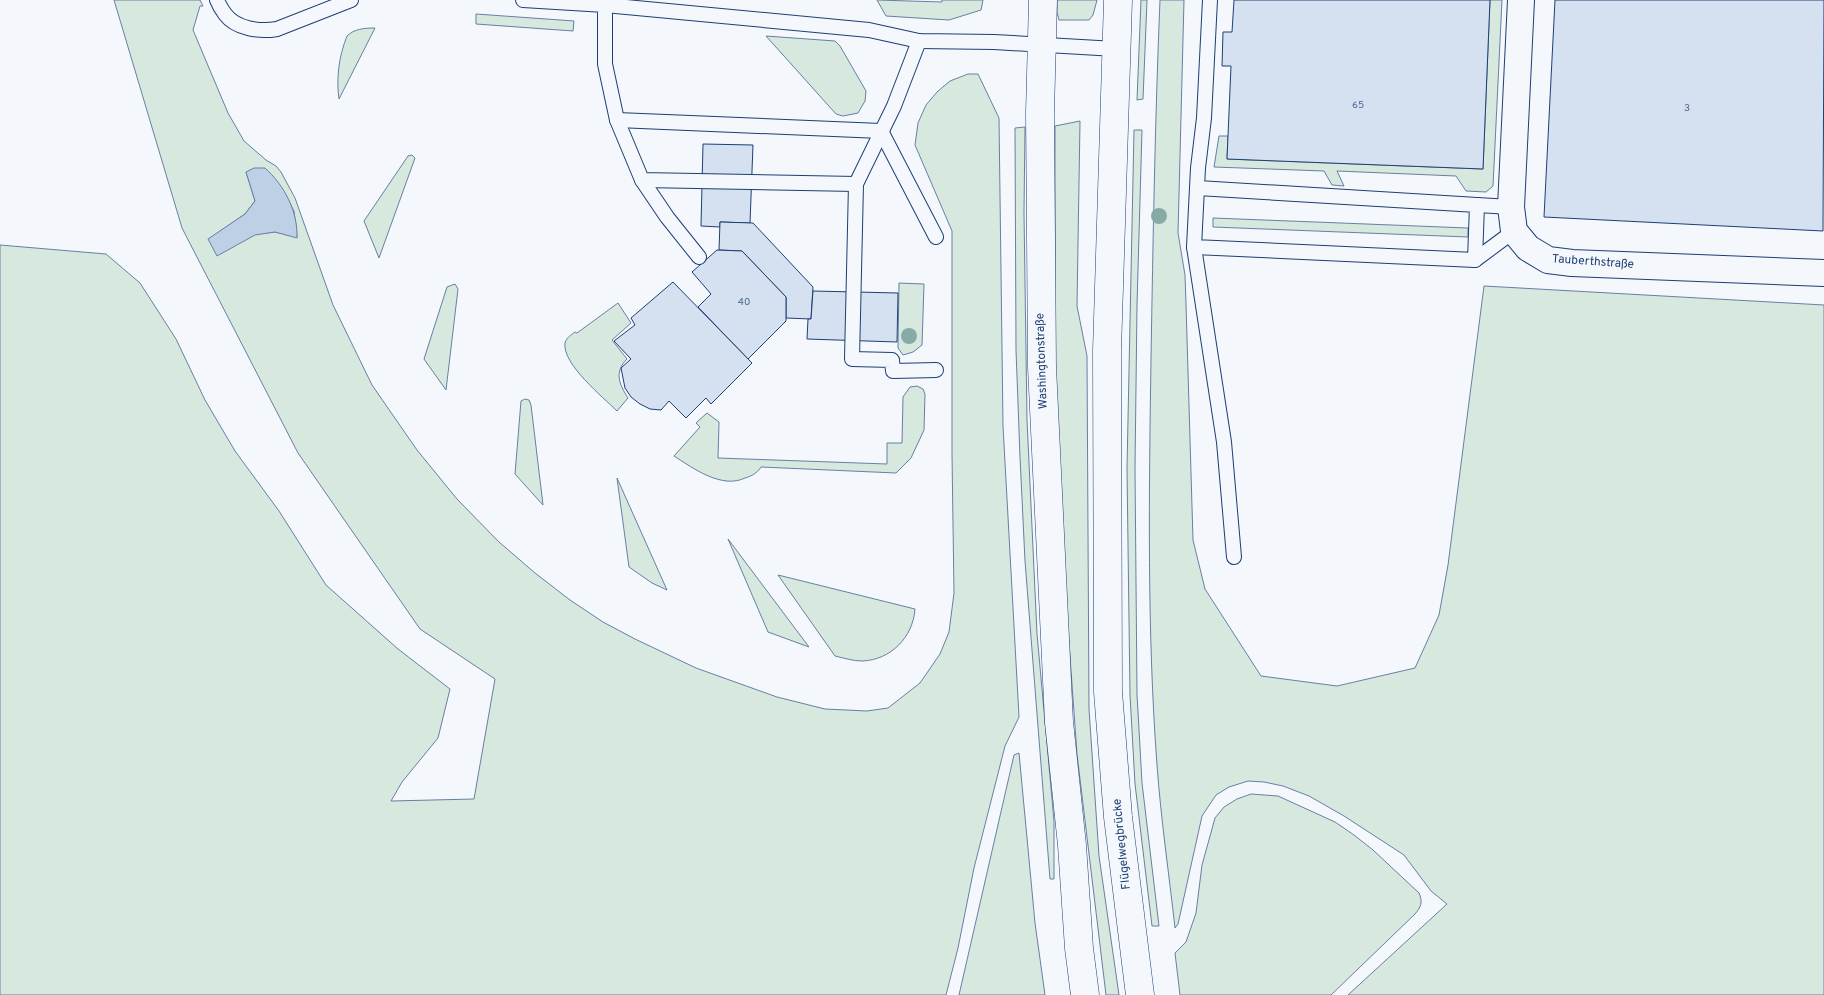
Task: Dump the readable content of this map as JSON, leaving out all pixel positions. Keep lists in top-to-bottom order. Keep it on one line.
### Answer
{"streets":{"main road":["Washingtonstraße","Flügelwegbrücke"],"street":["Tauberthstraße"]},"house_numbers":["65","3","40"]}
